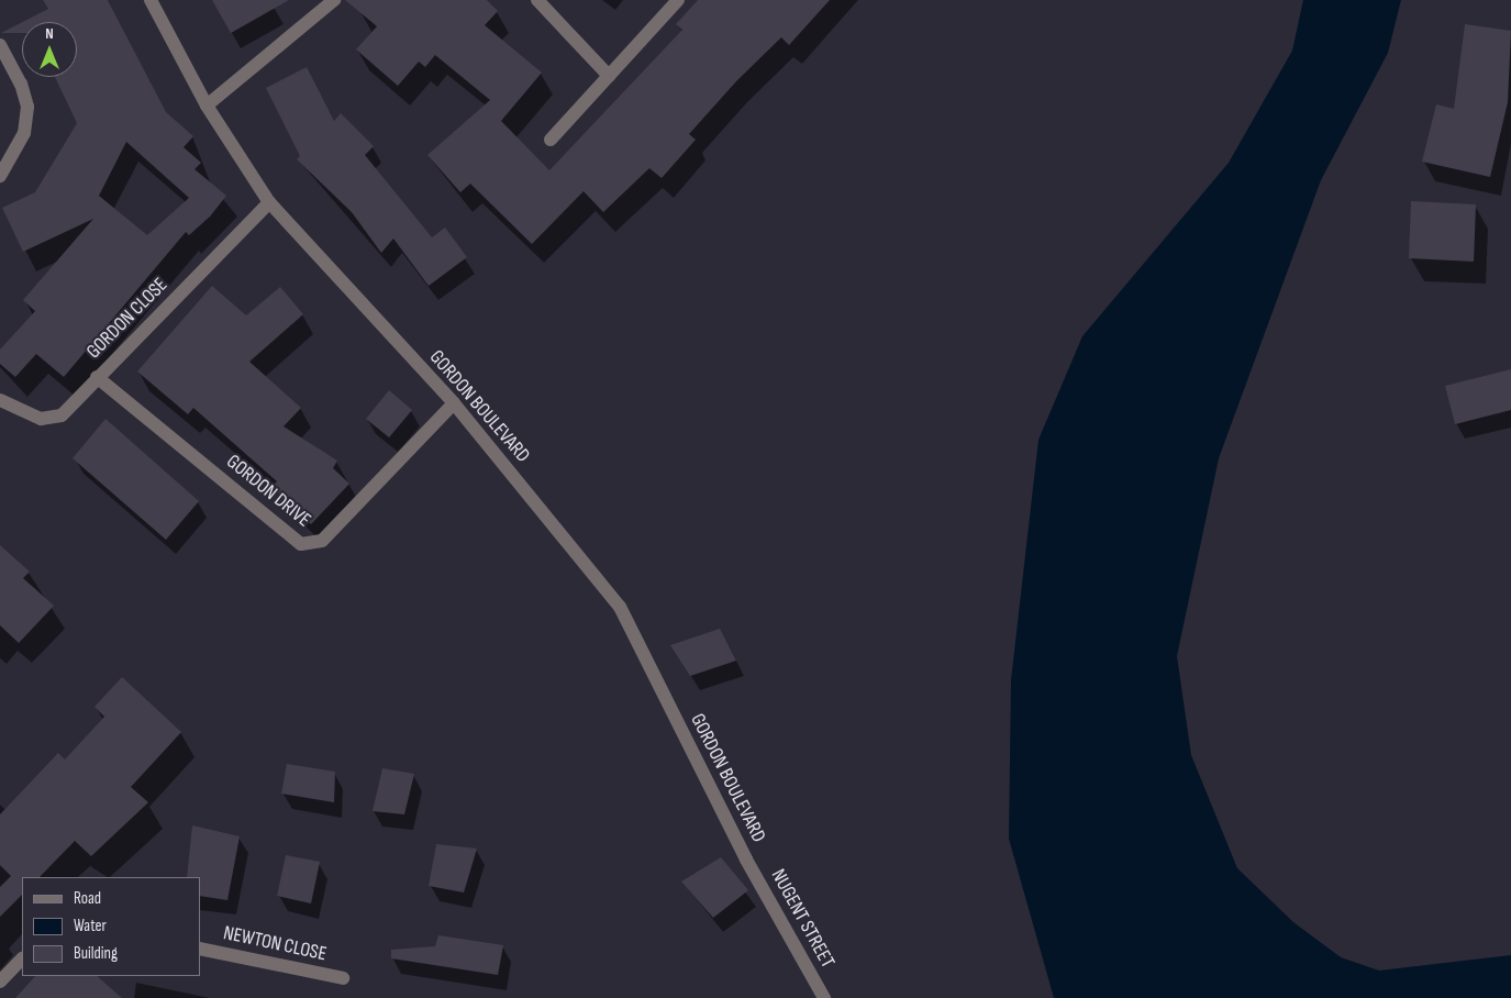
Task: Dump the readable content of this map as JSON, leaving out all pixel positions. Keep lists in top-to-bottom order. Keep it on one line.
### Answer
{"streets":{"street":["GORDON CLOSE","GORDON BOULEVARD","GORDON DRIVE","NUGENT STREET","NEWTON CLOSE"]},"crossings":[["GORDON CLOSE","GORDON BOULEVARD"],["GORDON CLOSE","GORDON DRIVE"],["GORDON BOULEVARD","GORDON DRIVE"],["GORDON BOULEVARD","NUGENT STREET"]],"legend":["Road","Water","Building"],"north":"top"}
